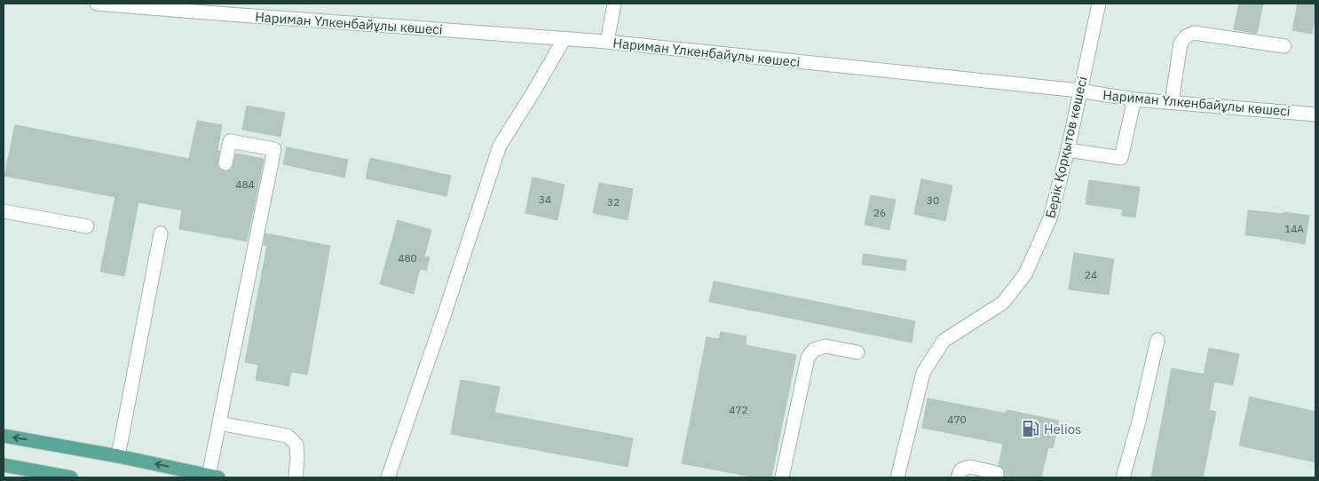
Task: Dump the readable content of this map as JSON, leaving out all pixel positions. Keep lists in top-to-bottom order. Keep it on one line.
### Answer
{"streets":{"street":["Нариман Үлкенбайұлы көшесі","Берік Қорқытов көшесі"]},"crossings":[["Нариман Үлкенбайұлы көшесі","Берік Қорқытов көшесі"]],"places":{"fuel station":["Helios"]},"house_numbers":["484","34","30","32","26","14А","480","24","472","470"]}
